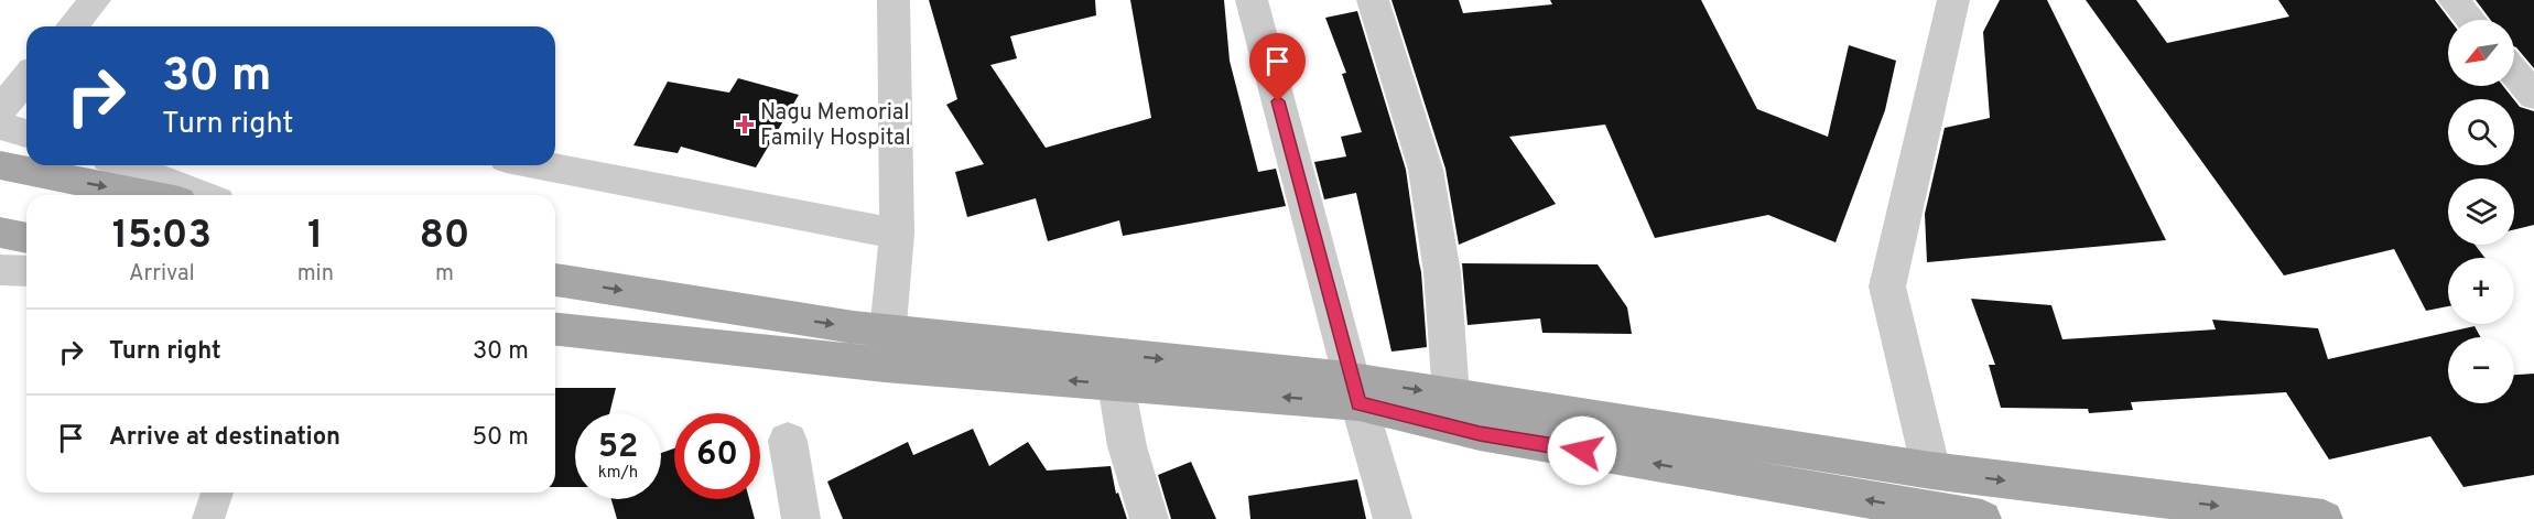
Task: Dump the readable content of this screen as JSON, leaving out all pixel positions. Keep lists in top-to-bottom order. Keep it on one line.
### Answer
{"places":{"health":["Nagu Memorial Family Hospital"]},"north":"bottom left","page":{"map_buttons":["+","−"],"turn":["30 m","Turn right"],"eta":["15:03","Arrival","1","min","80","m"],"list":[{"name":"Turn right","value":"30 m"},{"name":"Arrive at destination","value":"50 m"}],"speed":"52 km/h","limit":"60"}}
